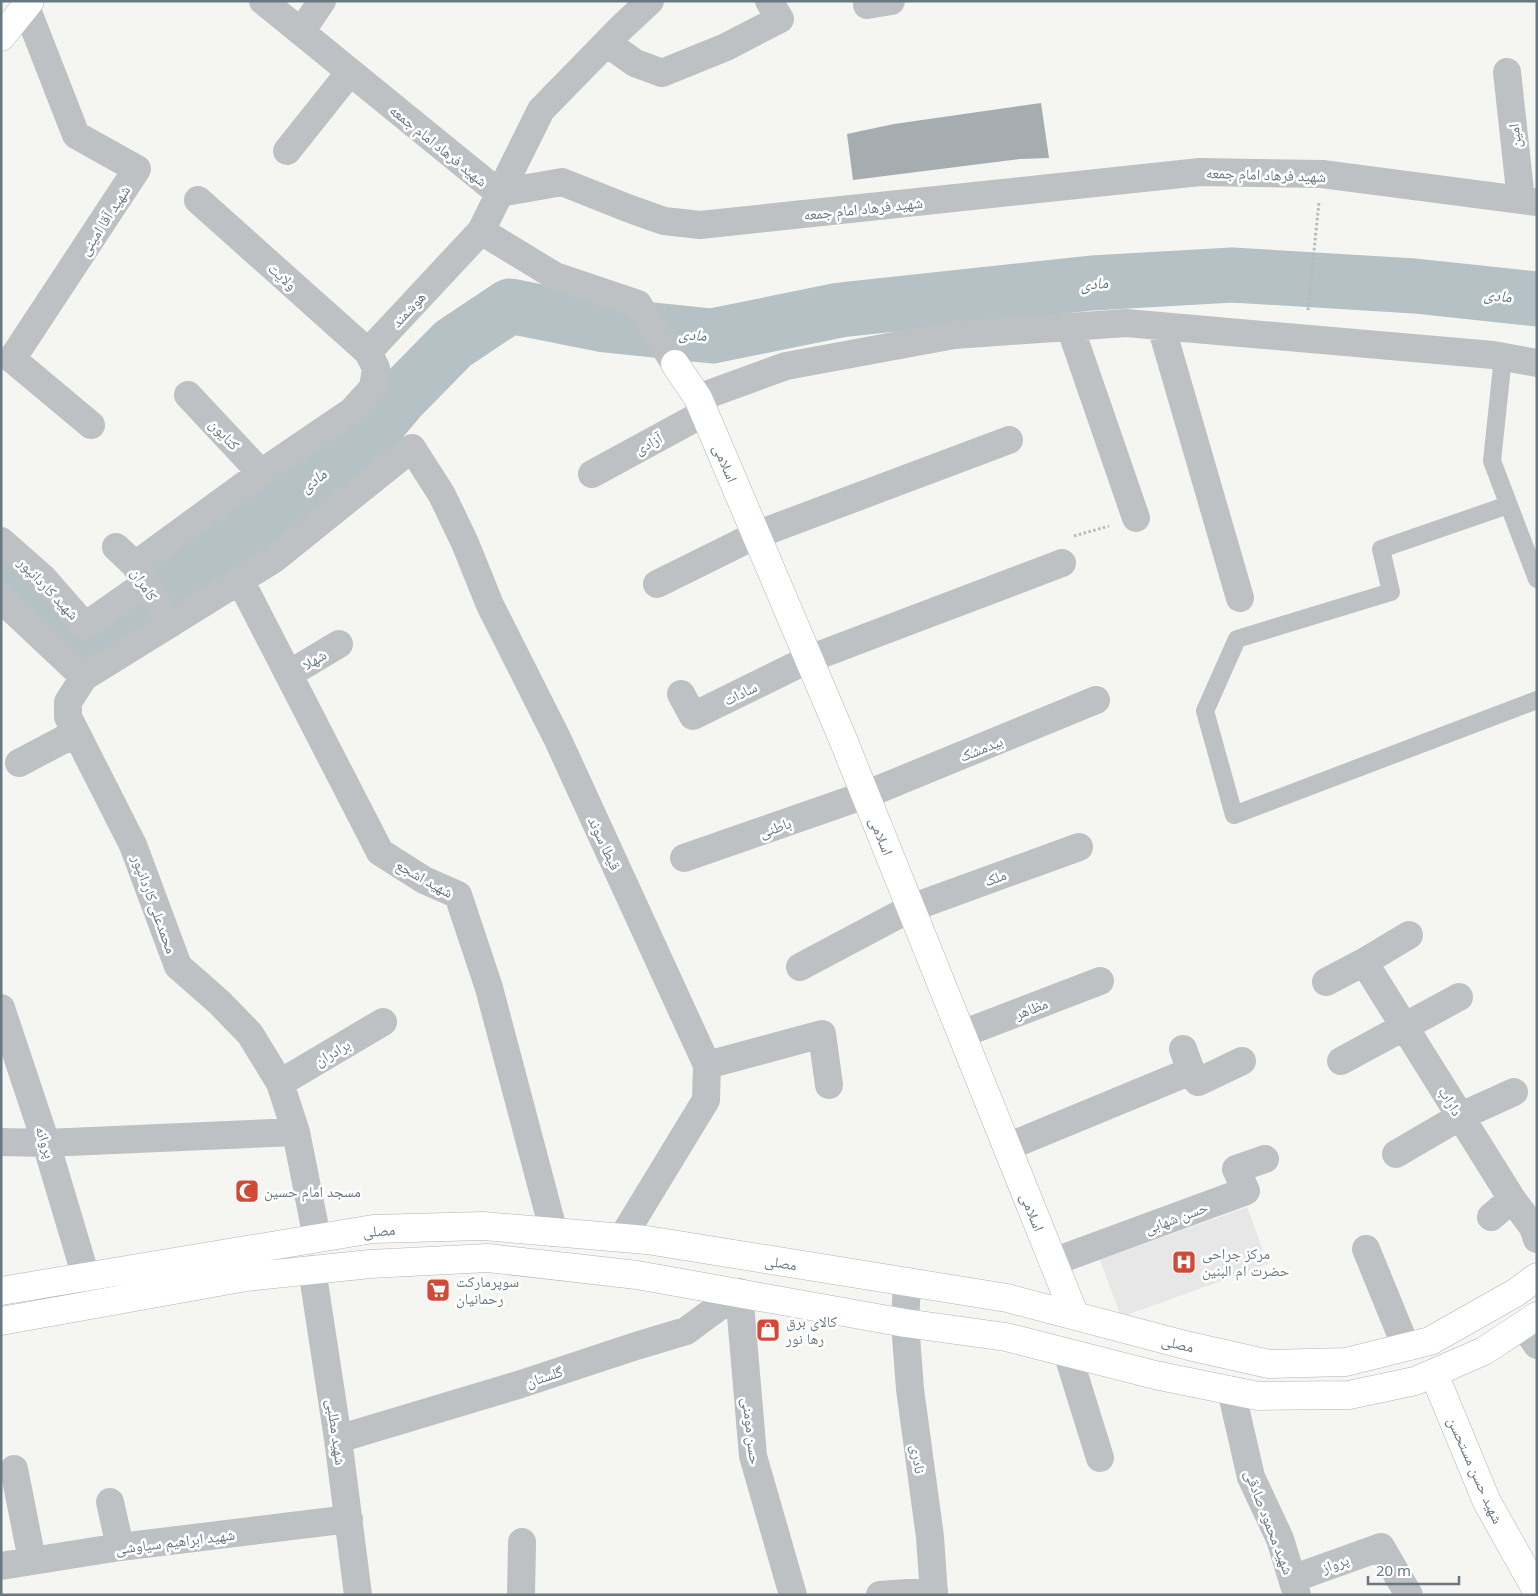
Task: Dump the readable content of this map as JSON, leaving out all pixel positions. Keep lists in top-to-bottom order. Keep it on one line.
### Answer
{"streets":{"main road":["اسلامی","مصلی","شهید حسن مستحسن"],"street":["امین","شهید فرهاد امام جمعه","شهید آقا امینی","ولایت","هوشمند","کتایون","آزادی","کامران","شهید کاردانپور","شهلا","سادات","بیدمشک","باطنی","قیطا سوند","ملک","شهید اشجع","محمدعلی کاردانپور","مظاهر","برادران","داراب","پروانه","حسن شهابی","گلستان","حسن مومنی","شهید مطلبی","نادری","شهید محمود صادقی","شهید ابراهیم سیاوشی","پرواز"]},"crossings":[["امین","شهید فرهاد امام جمعه"],["شهید فرهاد امام جمعه","هوشمند"],["ولایت","هوشمند"],["آزادی","اسلامی"],["اسلامی","سادات"],["اسلامی","بیدمشک"],["اسلامی","باطنی"],["اسلامی","ملک"],["اسلامی","مظاهر"],["اسلامی","حسن شهابی"],["اسلامی","مصلی"],["کامران","شهید کاردانپور"],["کامران","محمدعلی کاردانپور"],["شهلا","شهید اشجع"],["بیدمشک","باطنی"],["قیطا سوند","محمدعلی کاردانپور"],["قیطا سوند","مصلی"],["شهید اشجع","محمدعلی کاردانپور"],["شهید اشجع","مصلی"],["محمدعلی کاردانپور","برادران"],["محمدعلی کاردانپور","مصلی"],["پروانه","مصلی"],["مصلی","نادری"],["گلستان","حسن مومنی"],["گلستان","شهید مطلبی"],["شهید مطلبی","شهید ابراهیم سیاوشی"],["شهید محمود صادقی","پرواز"]],"water":["مادی"],"places":{"mosque":["مسجد امام حسین"],"hospital":["مرکز جراحی حضرت ام البنین"],"supermarket":["سوپرمارکت رحمانیان"],"shop":["کالای برق رها نور"]},"scale_bar":"20 m"}
